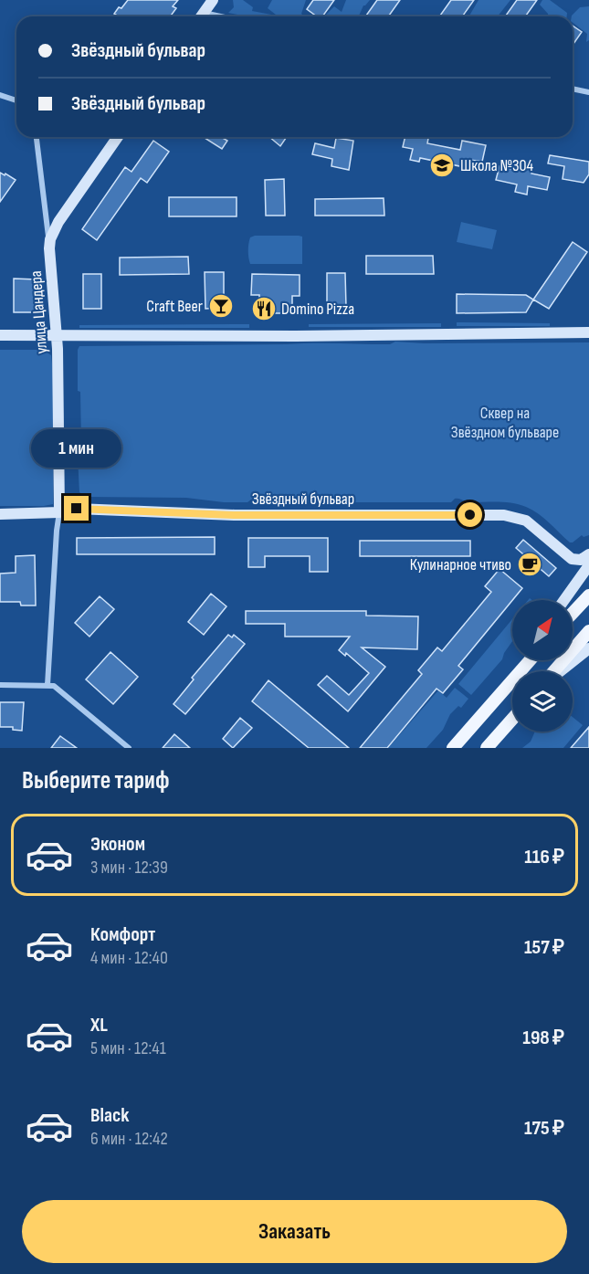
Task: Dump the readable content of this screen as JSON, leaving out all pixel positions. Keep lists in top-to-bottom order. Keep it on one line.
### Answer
{"streets":{"street":["улица Цандера","Звёздный бульвар"]},"crossings":[["улица Цандера","Звёздный бульвар"]],"parks":["Сквер на Звёздном бульваре"],"places":{"school or university":["Школа №304"],"bar":["Craft Beer"],"restaurant":["Domino Pizza"],"cafe":["Кулинарное чтиво"]},"north":"top right","page":{"banner":["Звёздный бульвар","Звёздный бульвар"],"bubble":"1 мин","heading":"Выберите тариф","list":[{"name":"Эконом","note":"3 мин · 12:39","value":"116 ₽"},{"name":"Комфорт","note":"4 мин · 12:40","value":"157 ₽"},{"name":"XL","note":"5 мин · 12:41","value":"198 ₽"},{"name":"Black","note":"6 мин · 12:42","value":"175 ₽"}],"buttons":"Заказать"}}
